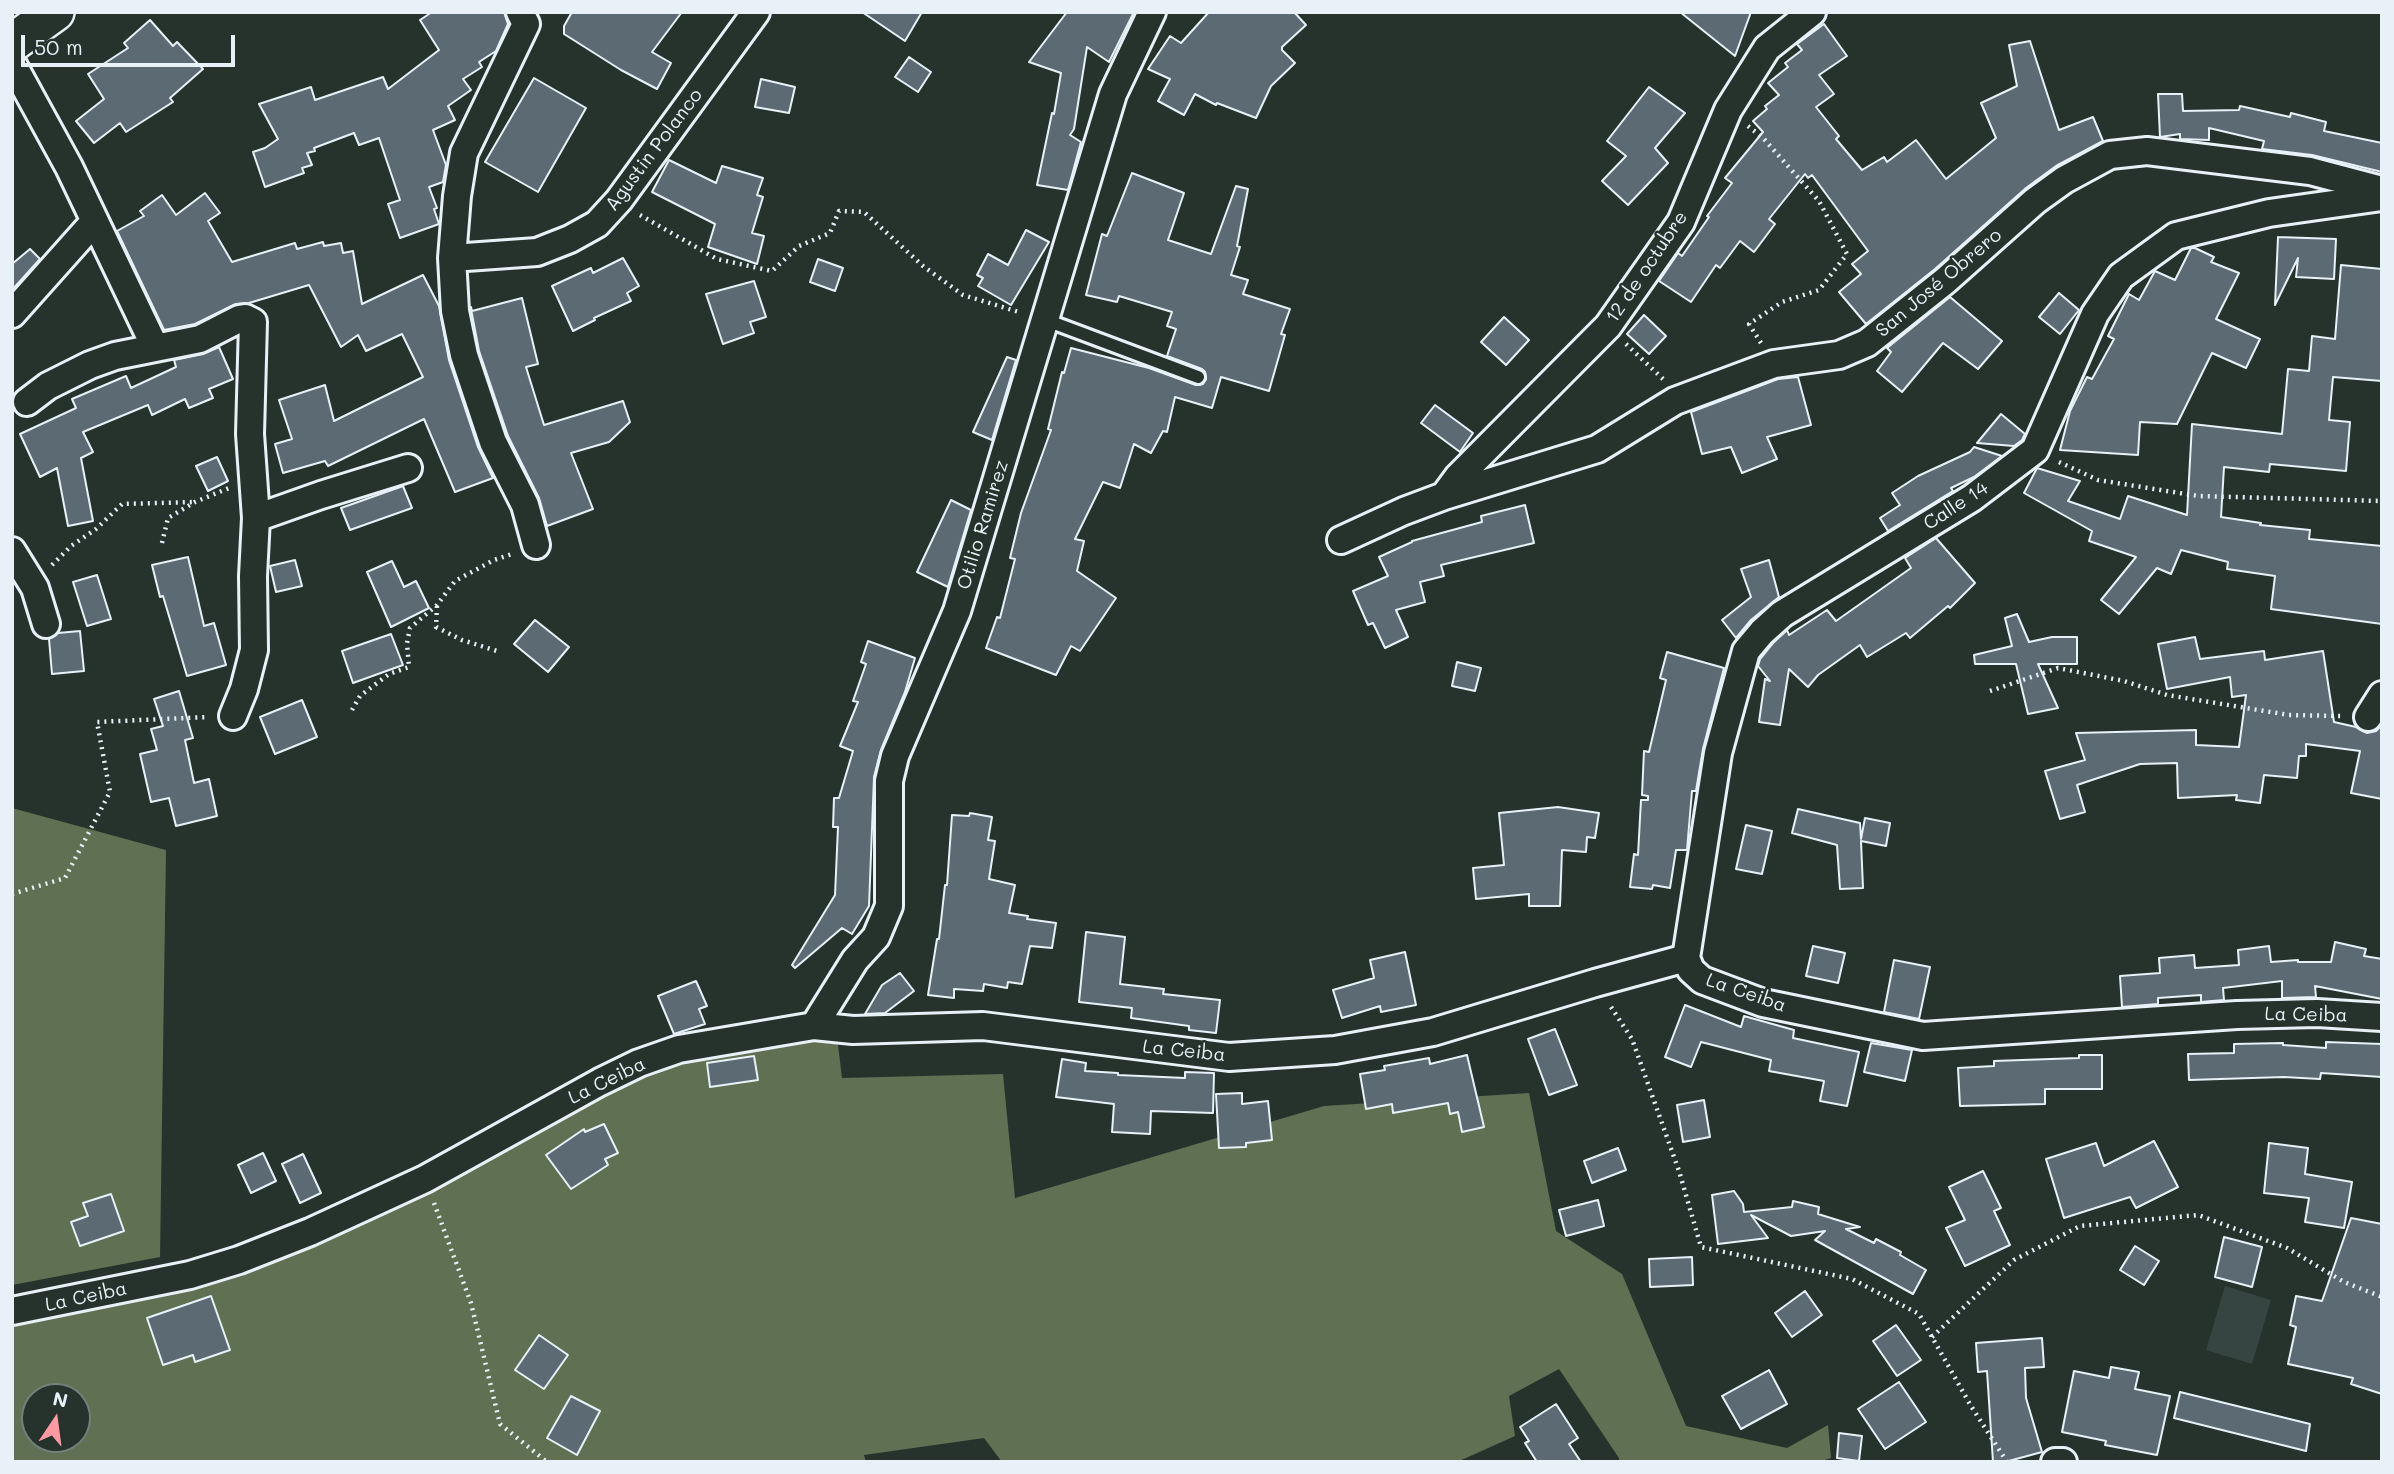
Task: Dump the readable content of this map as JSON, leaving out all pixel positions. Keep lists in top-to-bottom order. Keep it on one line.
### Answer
{"streets":{"street":["Agustin Polanco","12 de octubre","San José Obrero","Calle 14","Otilio Ramirez","La Ceiba"]},"crossings":[["12 de octubre","San José Obrero"],["Calle 14","La Ceiba"],["Otilio Ramirez","La Ceiba"]],"scale_bar":"50 m","north":"top"}
